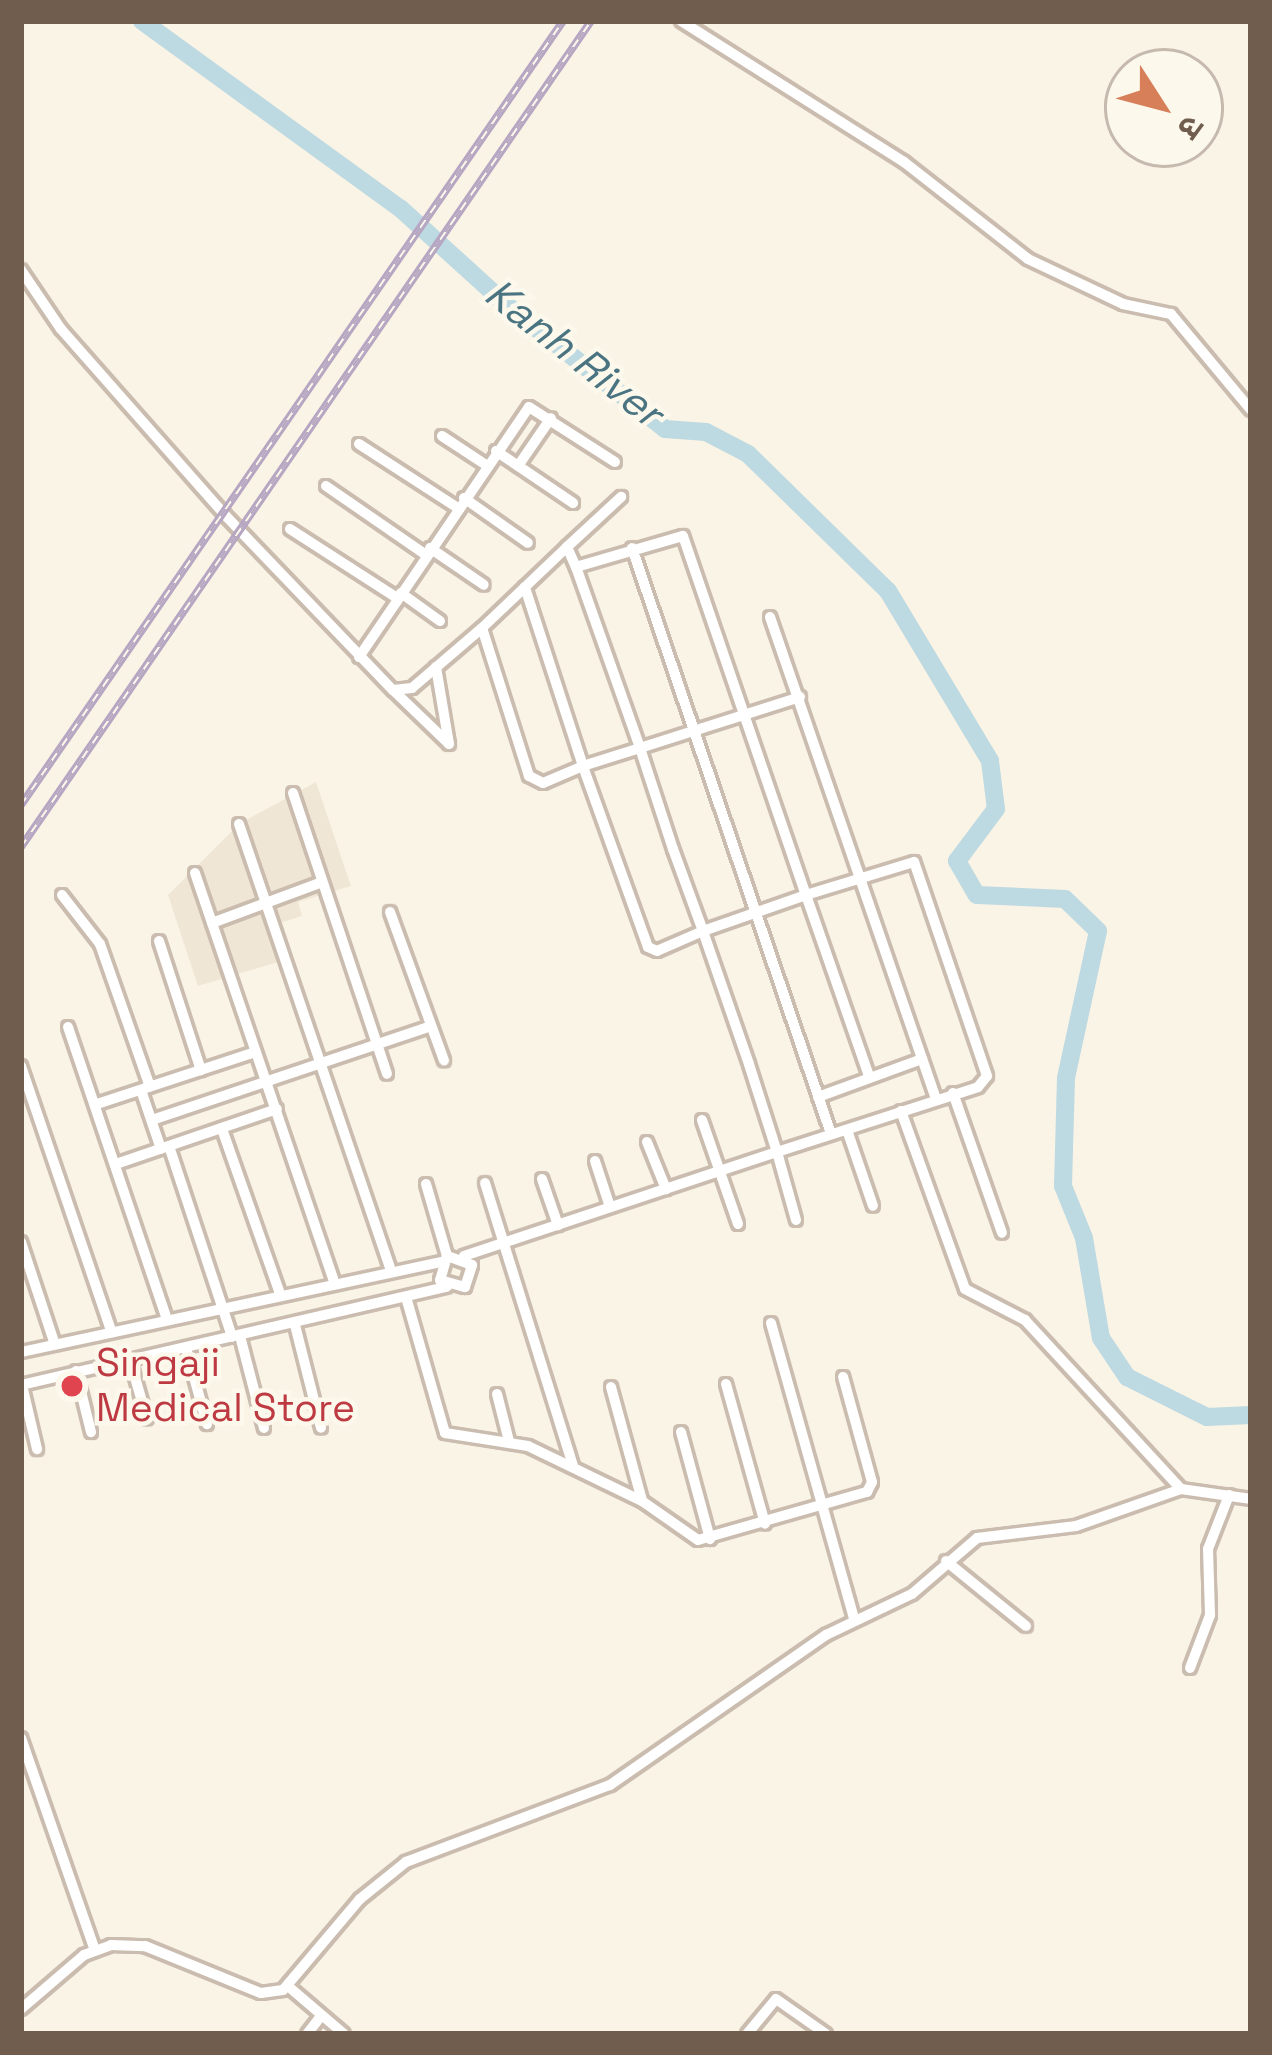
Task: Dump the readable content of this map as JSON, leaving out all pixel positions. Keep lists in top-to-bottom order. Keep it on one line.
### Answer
{"water":["Kanh River"],"places":["Singaji Medical Store"],"north":"bottom right"}
